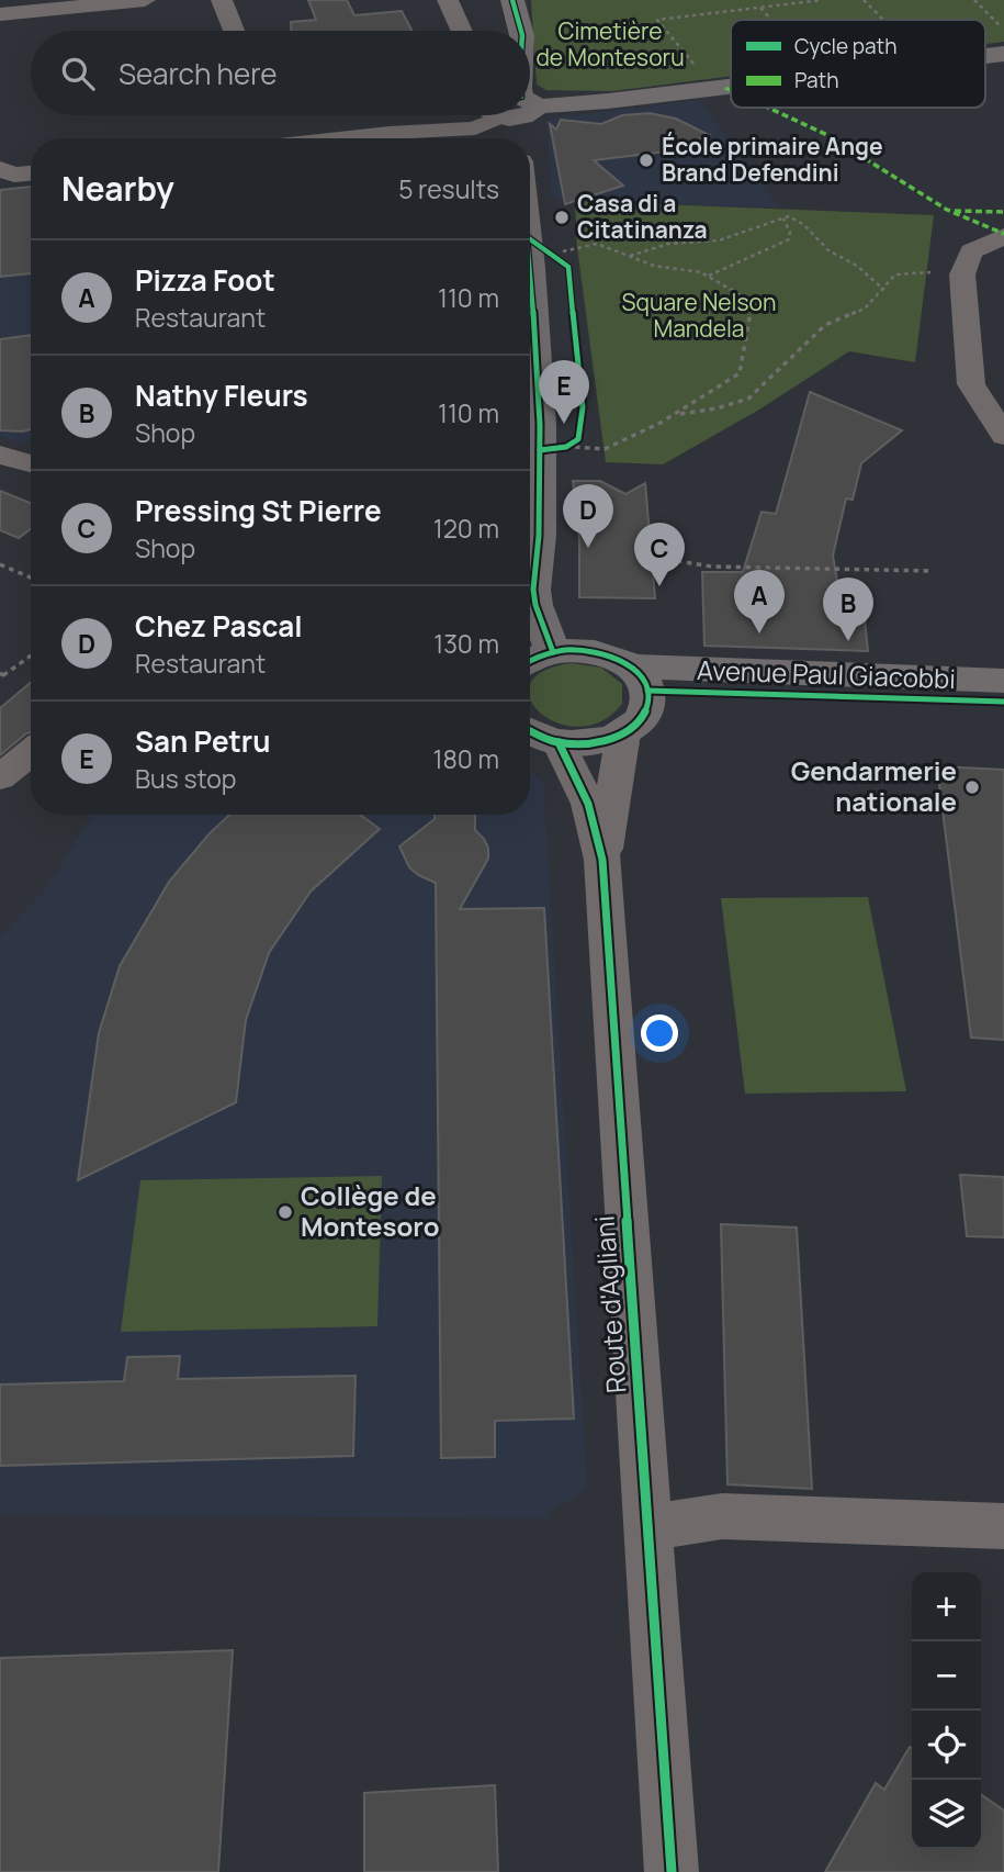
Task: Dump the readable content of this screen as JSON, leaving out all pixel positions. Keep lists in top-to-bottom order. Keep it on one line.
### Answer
{"streets":{"main road":["Avenue Paul Giacobbi"],"street":["Route d'Agliani"]},"parks":["Cimetière de Montesoru","Square Nelson Mandela"],"places":["École primaire Ange Brand Defendini","Casa di a Citatinanza","Gendarmerie nationale","Collège de Montesoro"],"legend":["Cycle path","Path"],"page":{"search":"Search here","heading":["Nearby","5 results"],"list":[{"mark":"A","name":"Pizza Foot","note":"Restaurant","value":"110 m"},{"mark":"B","name":"Nathy Fleurs","note":"Shop","value":"110 m"},{"mark":"C","name":"Pressing St Pierre","note":"Shop","value":"120 m"},{"mark":"D","name":"Chez Pascal","note":"Restaurant","value":"130 m"},{"mark":"E","name":"San Petru","note":"Bus stop","value":"180 m"}],"pins":["E","D","C","A","B"],"map_buttons":["+","−"]}}
